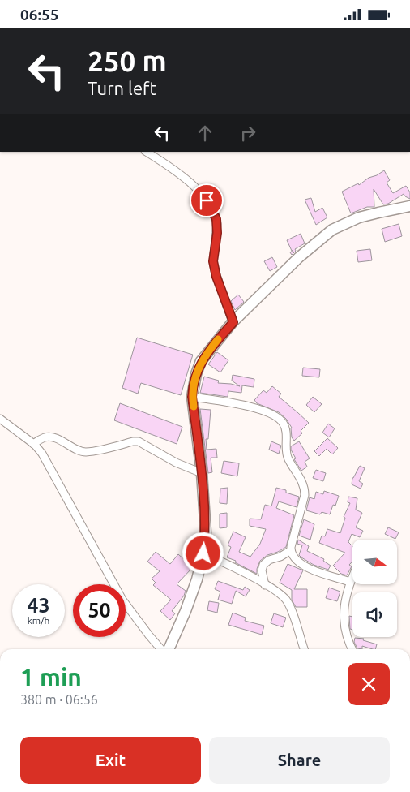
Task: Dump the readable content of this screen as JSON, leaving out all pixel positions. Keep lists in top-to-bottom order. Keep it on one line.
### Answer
{"north":"right","page":{"status":"06:55","turn":["250 m","Turn left"],"speed":"43 km/h","limit":"50","heading":["1 min","380 m · 06:56"],"buttons":["Exit","Share"]}}
